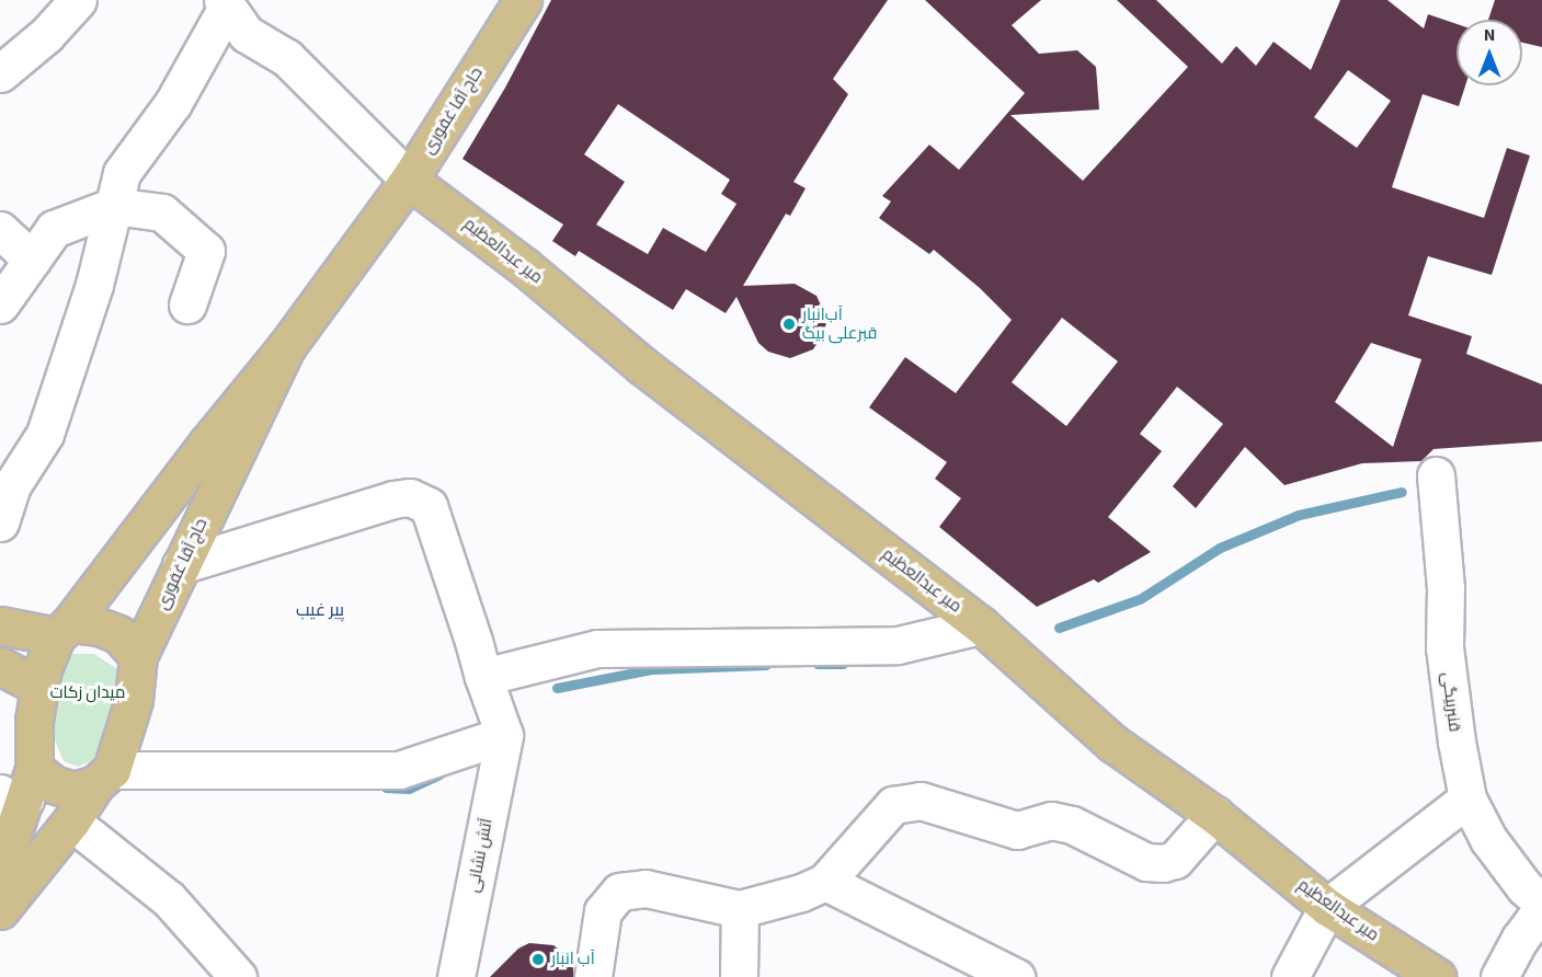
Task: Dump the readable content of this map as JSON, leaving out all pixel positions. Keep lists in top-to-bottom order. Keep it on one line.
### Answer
{"streets":{"main road":["حاج آقا غفوری","میر عبدالعظیم"],"street":["قنبربیگی","آتش نشانی"]},"crossings":[["حاج آقا غفوری","میر عبدالعظیم"]],"districts":["پیر غیب"],"parks":["میدان زکات"],"places":["آب‌انبار قبرعلی بیگ","آب انبار"],"north":"top"}
